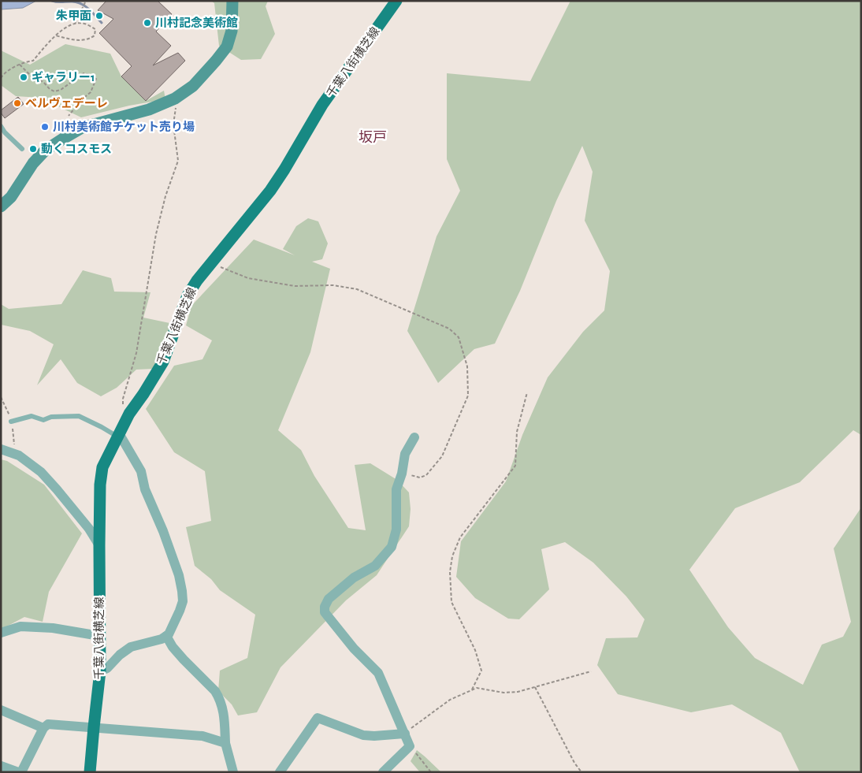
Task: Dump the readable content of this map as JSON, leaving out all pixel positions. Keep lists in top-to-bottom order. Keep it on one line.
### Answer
{"streets":{"main road":["千葉八街横芝線"]},"districts":["坂戸"],"places":["朱甲面","川村記念美術館","ギャラリー1","ベルヴェデーレ","川村美術館チケット売り場","動くコスモス"]}
